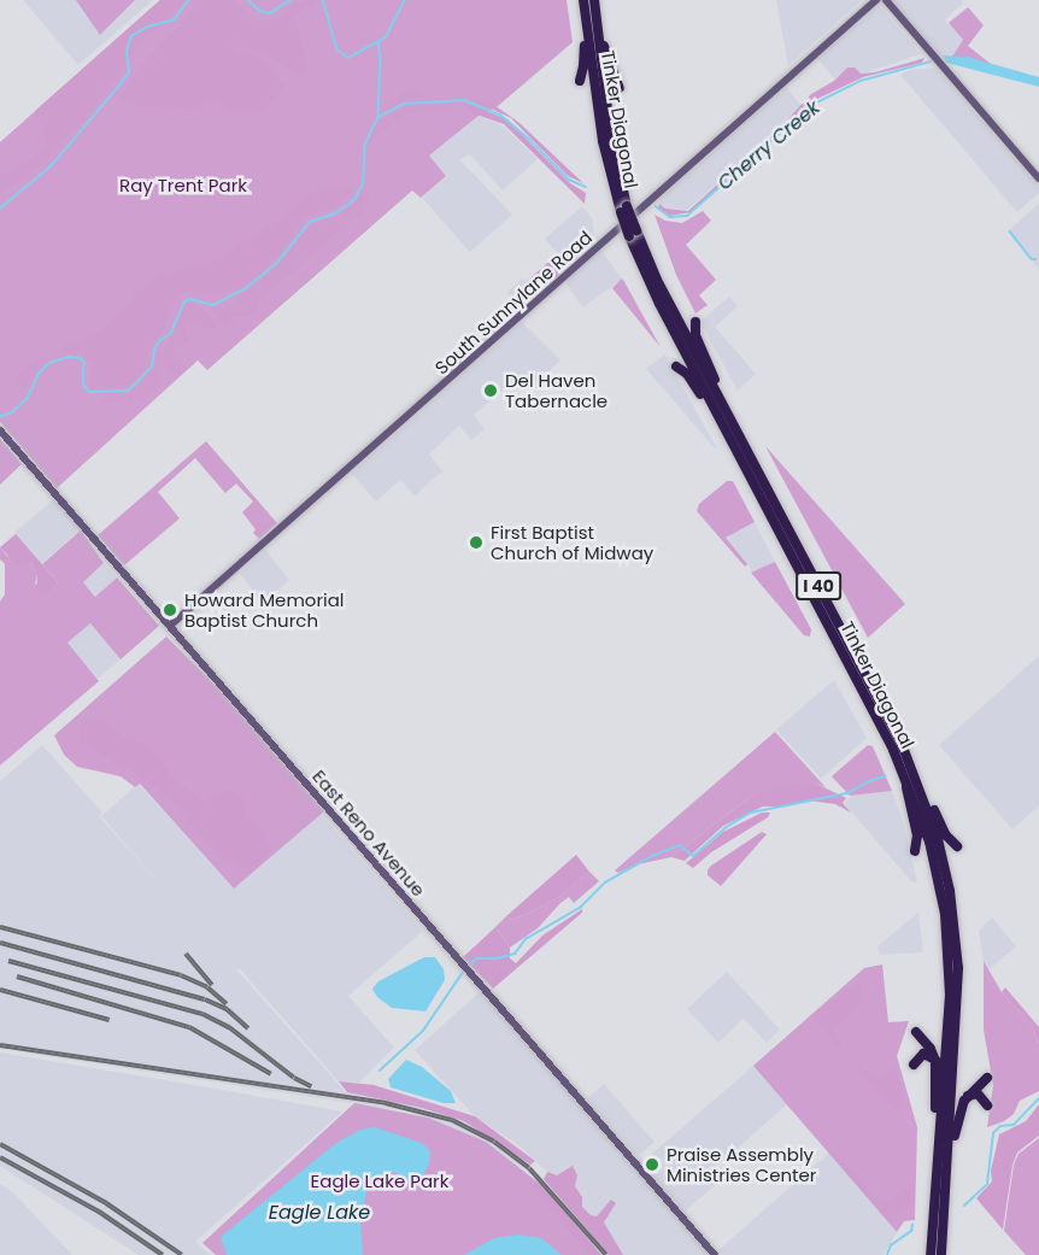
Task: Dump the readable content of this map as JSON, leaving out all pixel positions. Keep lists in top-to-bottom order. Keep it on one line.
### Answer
{"streets":{"highway":["Tinker Diagonal","I 40"],"main road":["South Sunnylane Road","East Reno Avenue"]},"crossings":[["South Sunnylane Road","East Reno Avenue"]],"water":["Cherry Creek","Eagle Lake"],"parks":["Ray Trent Park","Eagle Lake Park"],"places":["Del Haven Tabernacle","First Baptist Church of Midway","Howard Memorial Baptist Church","Praise Assembly Ministries Center"]}
